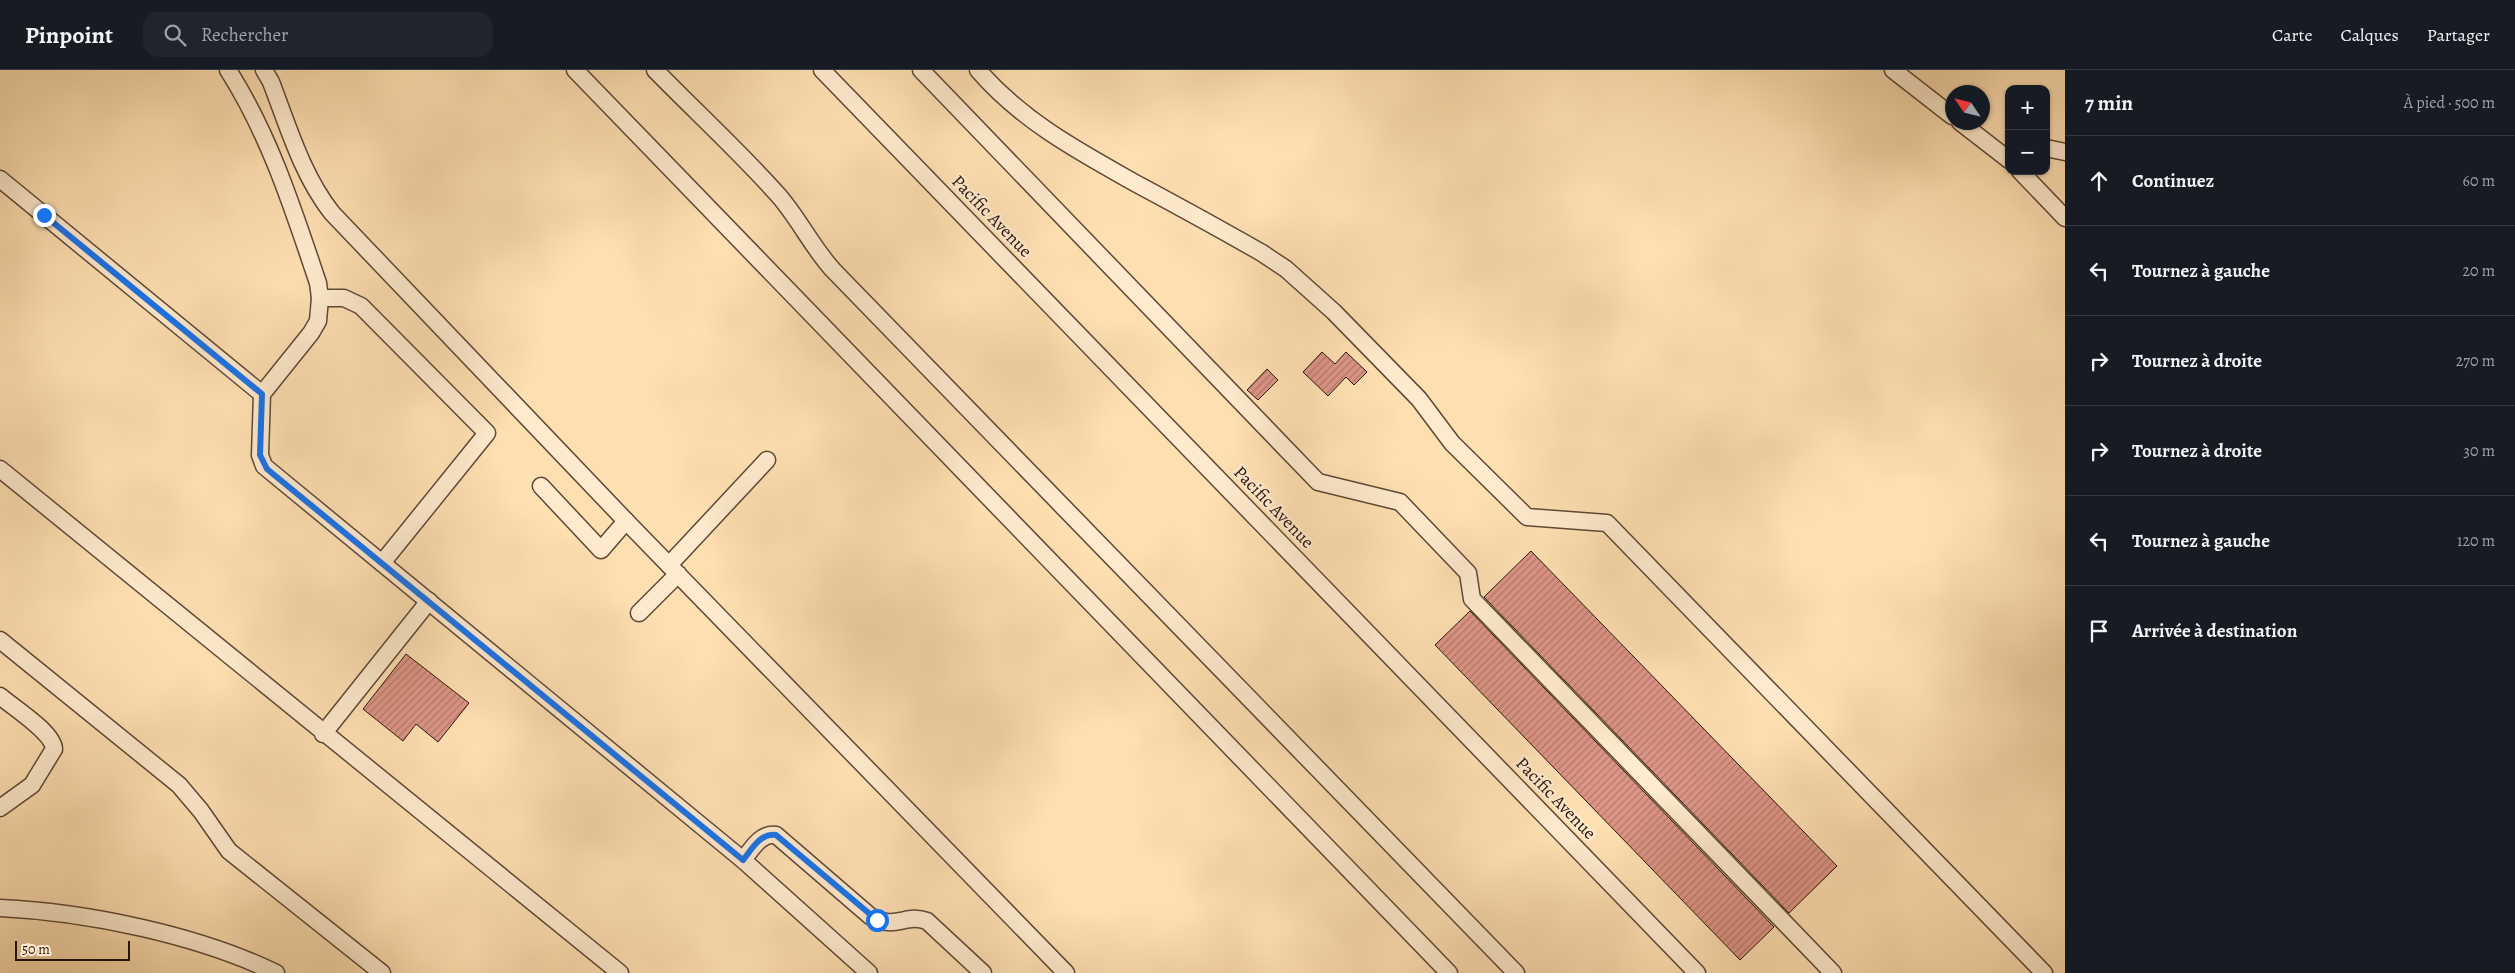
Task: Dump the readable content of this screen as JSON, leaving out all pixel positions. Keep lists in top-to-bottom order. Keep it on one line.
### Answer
{"streets":{"street":["Pacific Avenue"]},"scale_bar":"50 m","north":"top left","page":{"header":"Pinpoint","search":"Rechercher","nav":["Carte","Calques","Partager"],"heading":["7 min","À pied · 500 m"],"map_buttons":["+","−"],"list":[["Continuez","60 m"],["Tournez à gauche","20 m"],["Tournez à droite","270 m"],["Tournez à droite","30 m"],["Tournez à gauche","120 m"],"Arrivée à destination"],"scale":"50 m"}}
